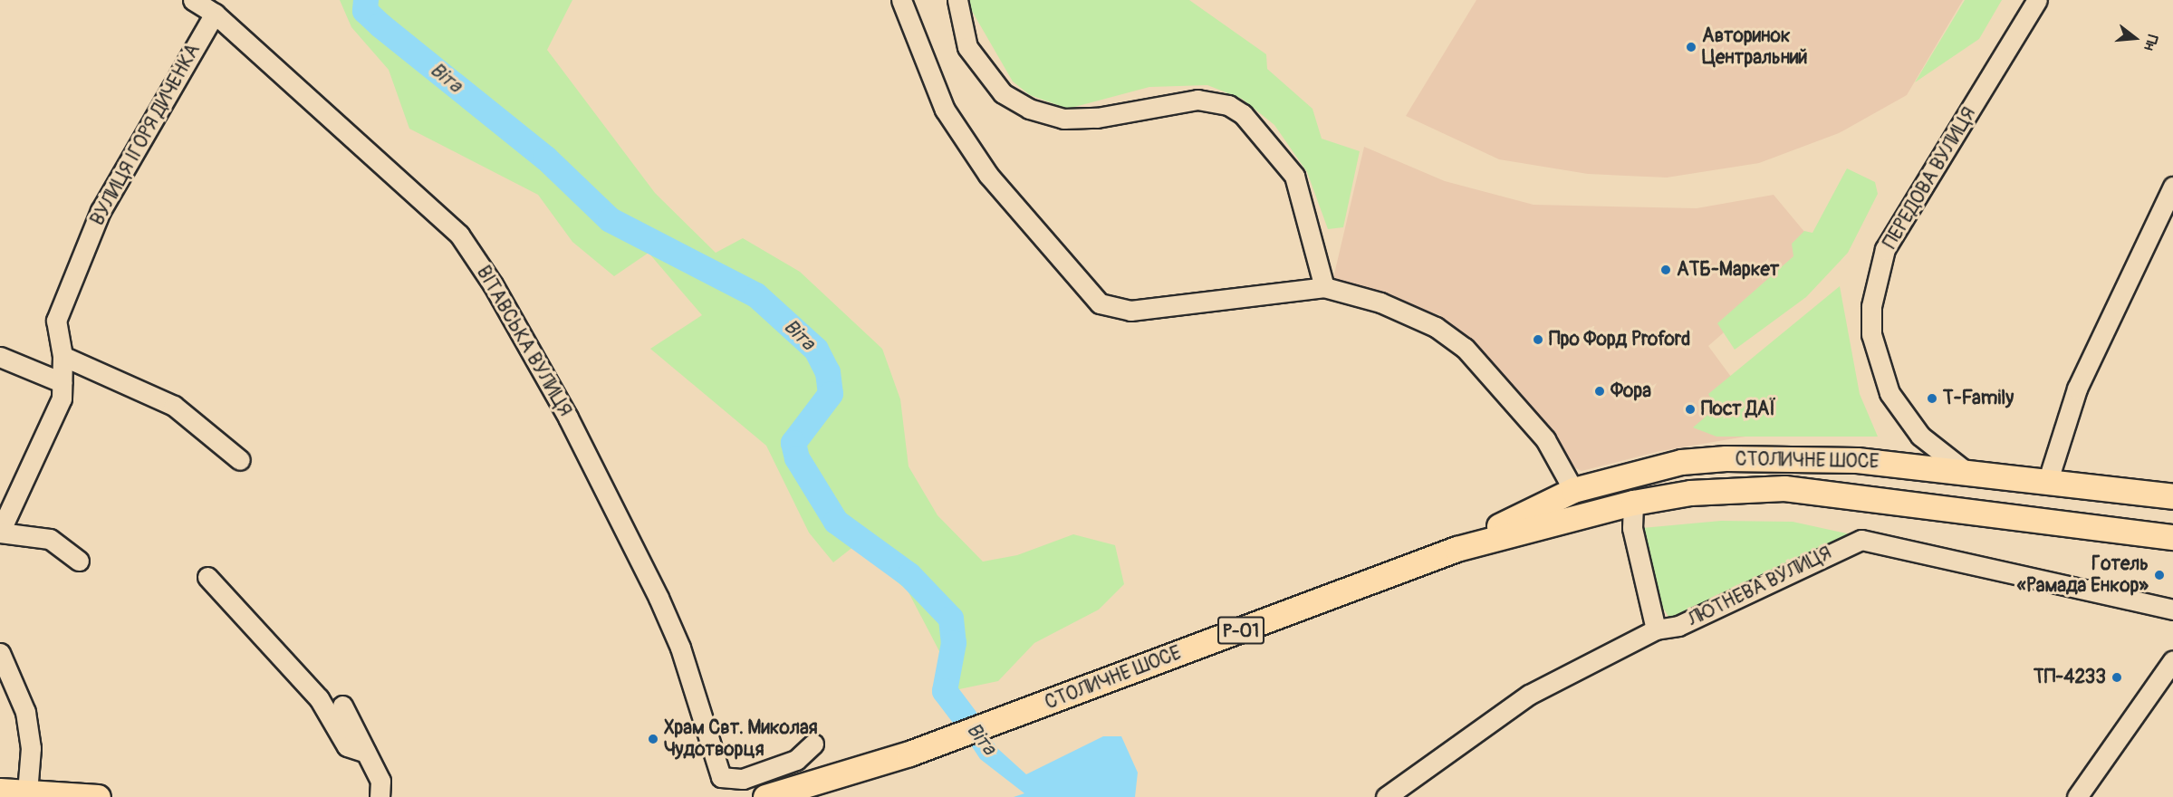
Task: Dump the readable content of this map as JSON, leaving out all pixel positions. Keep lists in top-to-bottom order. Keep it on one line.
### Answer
{"streets":{"main road":["СТОЛИЧНЕ ШОСЕ","Р-01"],"street":["ВУЛИЦЯ ІГОРЯ ДИЧЕНКА","ПЕРЕДОВА ВУЛИЦЯ","ВІТАВСЬКА ВУЛИЦЯ","ЛЮТНЕВА ВУЛИЦЯ"]},"crossings":[["ВУЛИЦЯ ІГОРЯ ДИЧЕНКА","ВІТАВСЬКА ВУЛИЦЯ"],["ПЕРЕДОВА ВУЛИЦЯ","СТОЛИЧНЕ ШОСЕ"]],"water":["Віта"],"places":["Авторинок Центральний","АТБ-Маркет","Про Форд Proford","Фора","T-Family","Пост ДАЇ","Готель «Рамада Енкор»","ТП-4233","Храм Свт. Миколая Чудотворця"],"north":"right"}
